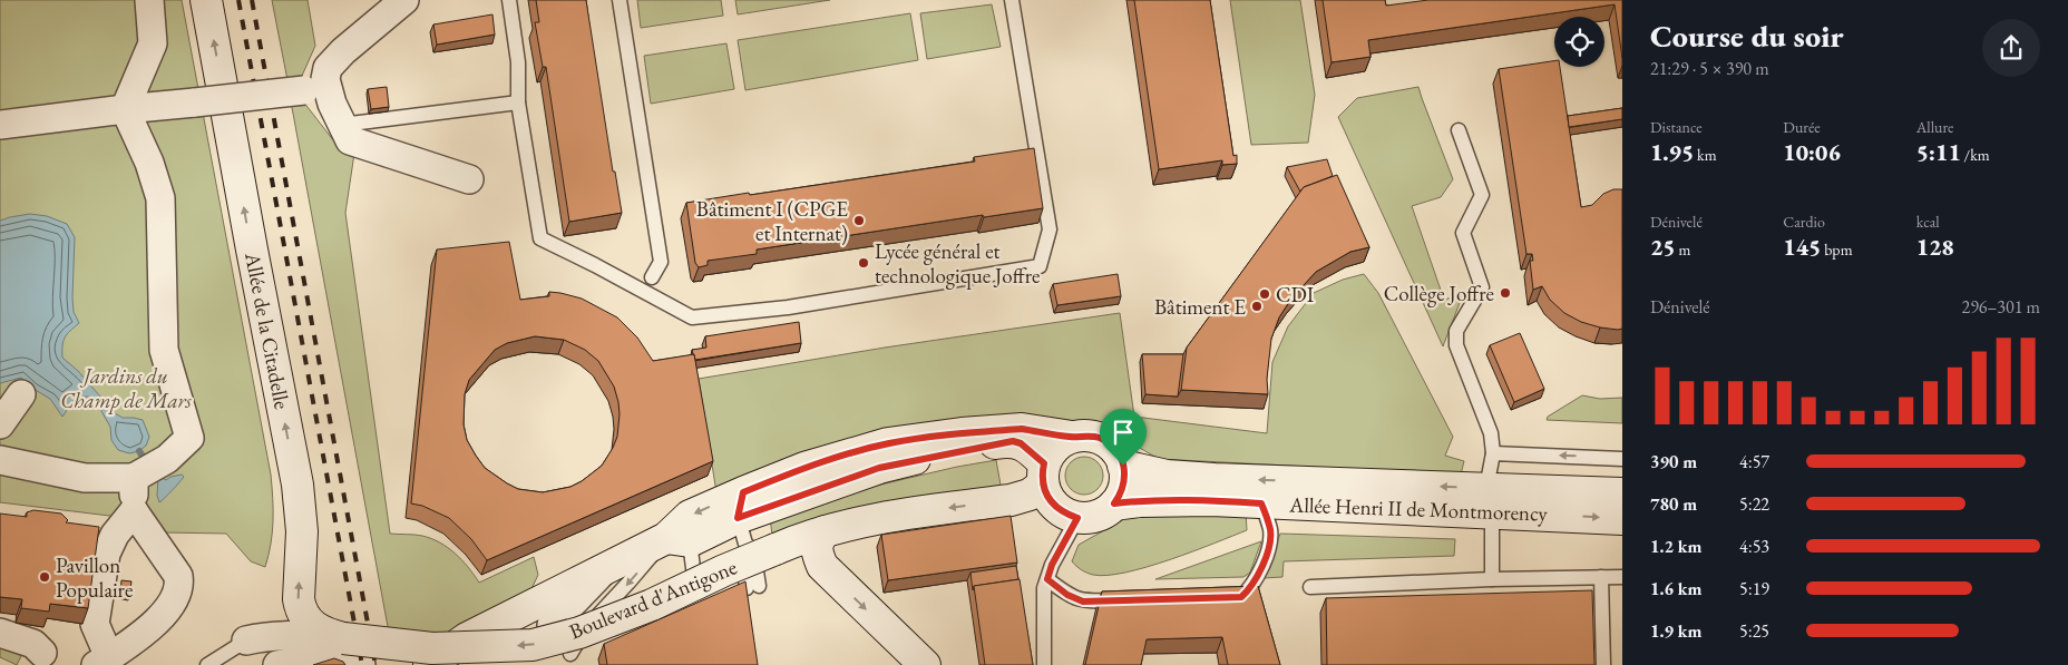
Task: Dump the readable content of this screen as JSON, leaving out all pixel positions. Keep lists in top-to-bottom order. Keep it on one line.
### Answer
{"streets":{"street":["Allée de la Citadelle","Allée Henri II de Montmorency","Boulevard d'Antigone"]},"crossings":[["Allée de la Citadelle","Boulevard d'Antigone"]],"one_way":["Allée de la Citadelle"],"parks":["Jardins du Champ de Mars"],"places":["Bâtiment I (CPGE et Internat)","Lycée général et technologique Joffre","Collège Joffre","CDI","Bâtiment E","Pavillon Populaire"],"page":{"heading":["Course du soir","21:29 · 5 × 390 m"],"stats":[["Distance","1.95 km"],["Durée","10:06"],["Allure","5:11 /km"],["Dénivelé","25 m"],["Cardio","145 bpm"],["kcal","128"]],"chart":["Dénivelé","296–301 m"],"list":[{"name":"390 m","note":"4:57"},{"name":"780 m","note":"5:22"},{"name":"1.2 km","note":"4:53"},{"name":"1.6 km","note":"5:19"},{"name":"1.9 km","note":"5:25"}]}}
